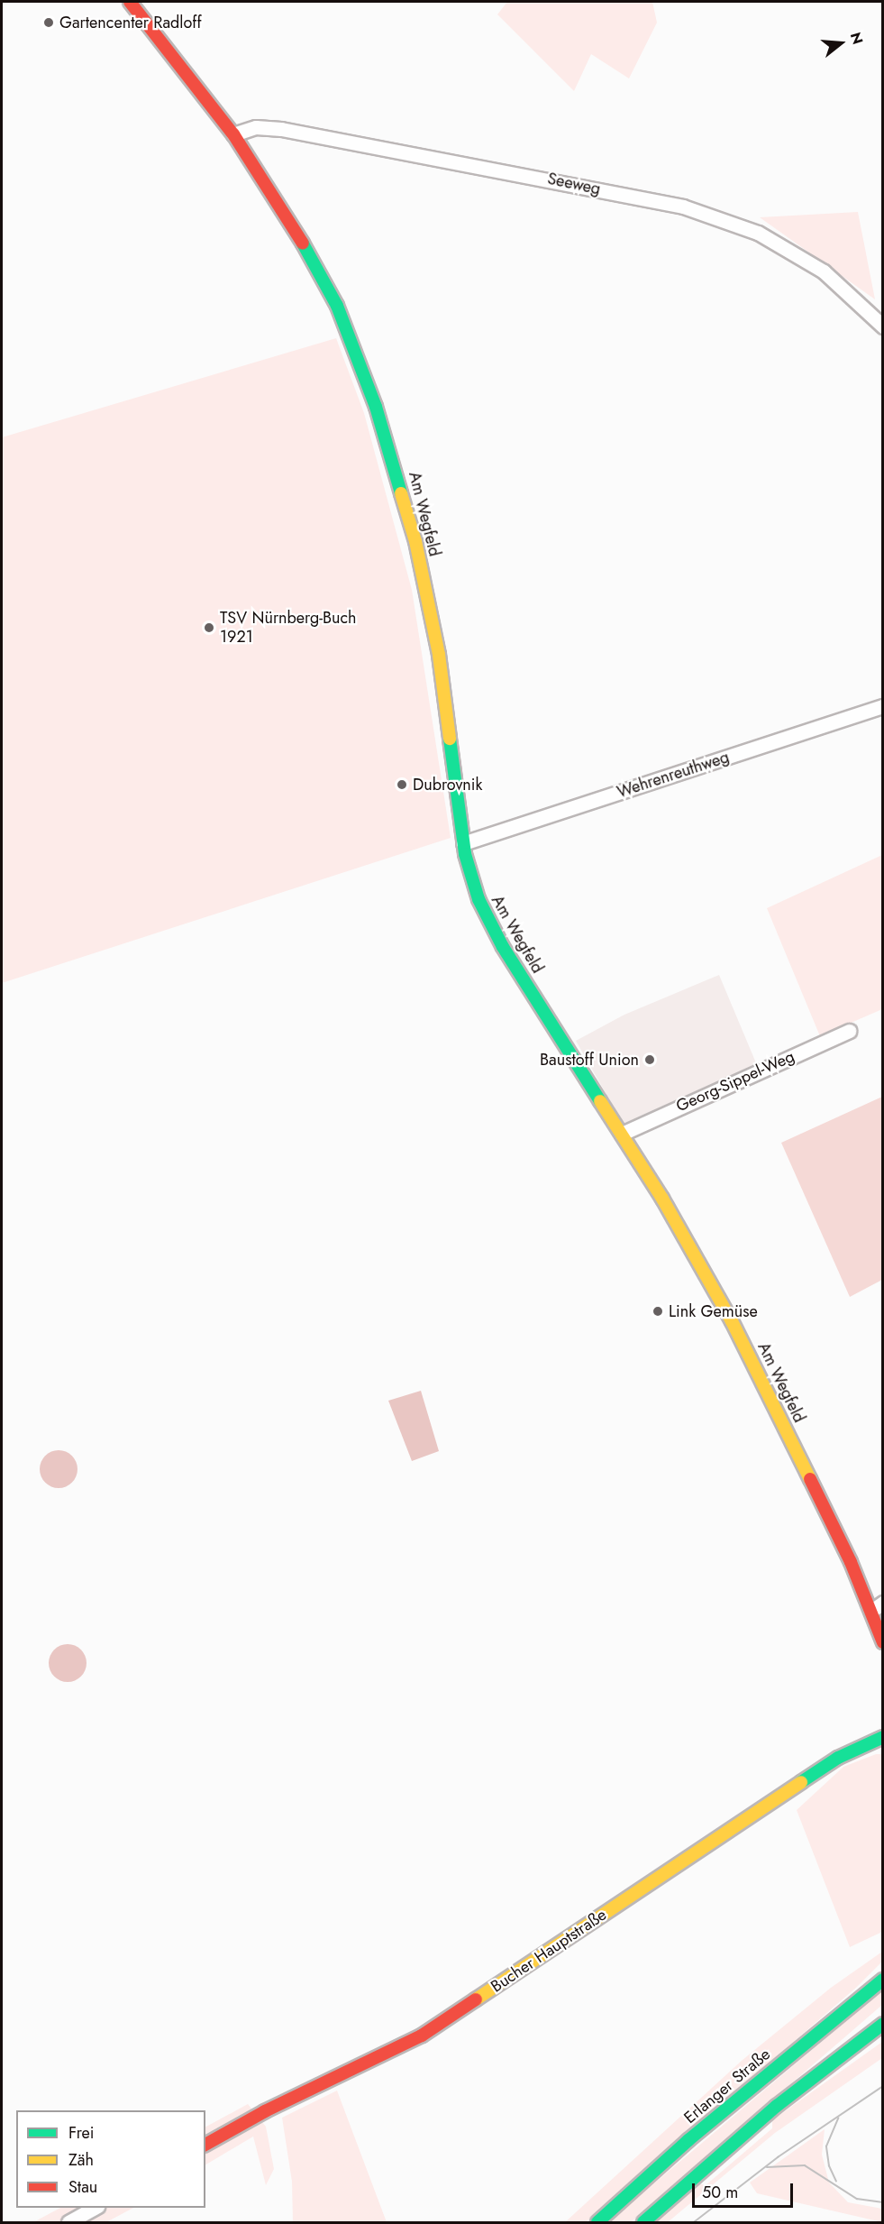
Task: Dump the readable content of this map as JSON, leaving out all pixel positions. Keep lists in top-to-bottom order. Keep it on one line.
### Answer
{"streets":{"street":["Seeweg","Am Wegfeld","Wehrenreuthweg","Georg-Sippel-Weg","Bucher Hauptstraße","Erlanger Straße"]},"crossings":[["Seeweg","Am Wegfeld"],["Am Wegfeld","Wehrenreuthweg"],["Am Wegfeld","Georg-Sippel-Weg"]],"places":["Gartencenter Radloff","TSV Nürnberg-Buch 1921","Dubrovnik","Baustoff Union","Link Gemüse"],"legend":["Frei","Zäh","Stau"],"scale_bar":"50 m","north":"right"}
